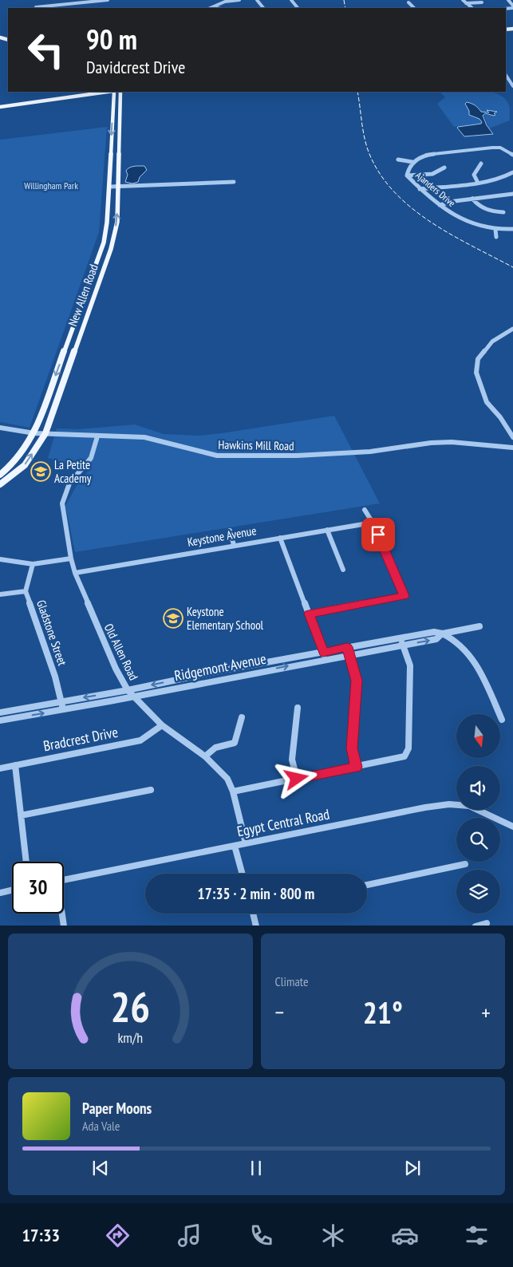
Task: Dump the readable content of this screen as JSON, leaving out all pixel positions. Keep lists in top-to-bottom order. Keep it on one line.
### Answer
{"streets":{"main road":["New Allen Road"],"street":["Ajanders Drive","Hawkins Mill Road","Keystone Avenue","Gladstone Street","Old Allen Road","Ridgemont Avenue","Bradcrest Drive","Egypt Central Road"]},"crossings":[["New Allen Road","Hawkins Mill Road"],["Hawkins Mill Road","Old Allen Road"],["Keystone Avenue","Old Allen Road"],["Gladstone Street","Ridgemont Avenue"],["Old Allen Road","Ridgemont Avenue"],["Old Allen Road","Bradcrest Drive"],["Old Allen Road","Egypt Central Road"]],"parks":["Willingham Park"],"places":{"school or university":["La Petite Academy","Keystone Elementary School"]},"north":"bottom","page":{"turn":["90 m","Davidcrest Drive"],"limit":"30","trip":"17:35 · 2 min · 800 m","tile":"Climate","heat":["−","21°","+"],"song":["Paper Moons","Ada Vale"],"tabs":"17:33","gauge":["26","km/h"]}}
